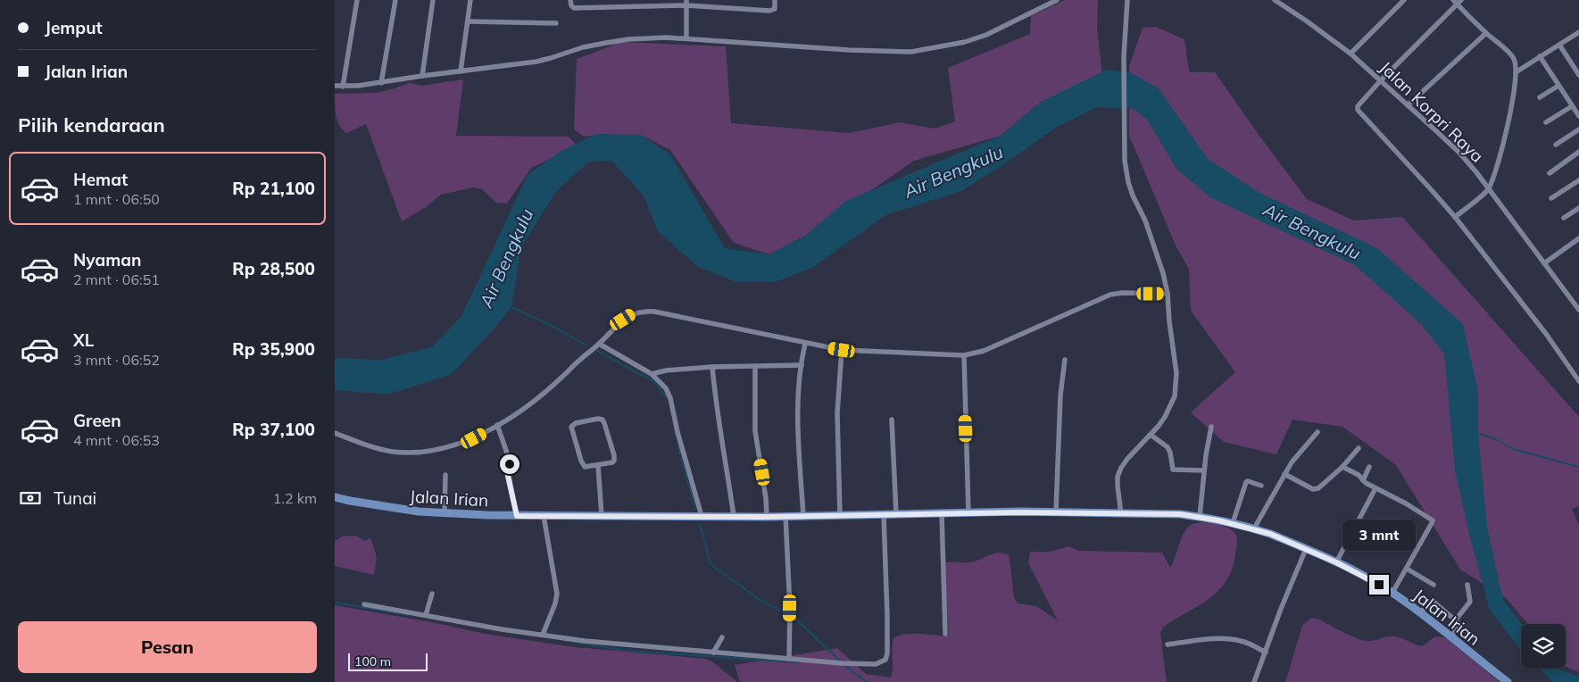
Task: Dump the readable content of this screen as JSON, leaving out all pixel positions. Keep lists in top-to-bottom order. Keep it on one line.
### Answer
{"streets":{"main road":["Jalan Irian"],"street":["Jalan Korpri Raya"]},"water":["Air Bengkulu"],"scale_bar":"100 m","page":{"banner":["Jemput","Jalan Irian"],"heading":"Pilih kendaraan","list":[{"name":"Hemat","note":"1 mnt · 06:50","value":"Rp 21,100"},{"name":"Nyaman","note":"2 mnt · 06:51","value":"Rp 28,500"},{"name":"XL","note":"3 mnt · 06:52","value":"Rp 35,900"},{"name":"Green","note":"4 mnt · 06:53","value":"Rp 37,100"}],"pay":["Tunai","1.2 km"],"bubble":"3 mnt","buttons":"Pesan","scale":"100 m"}}
